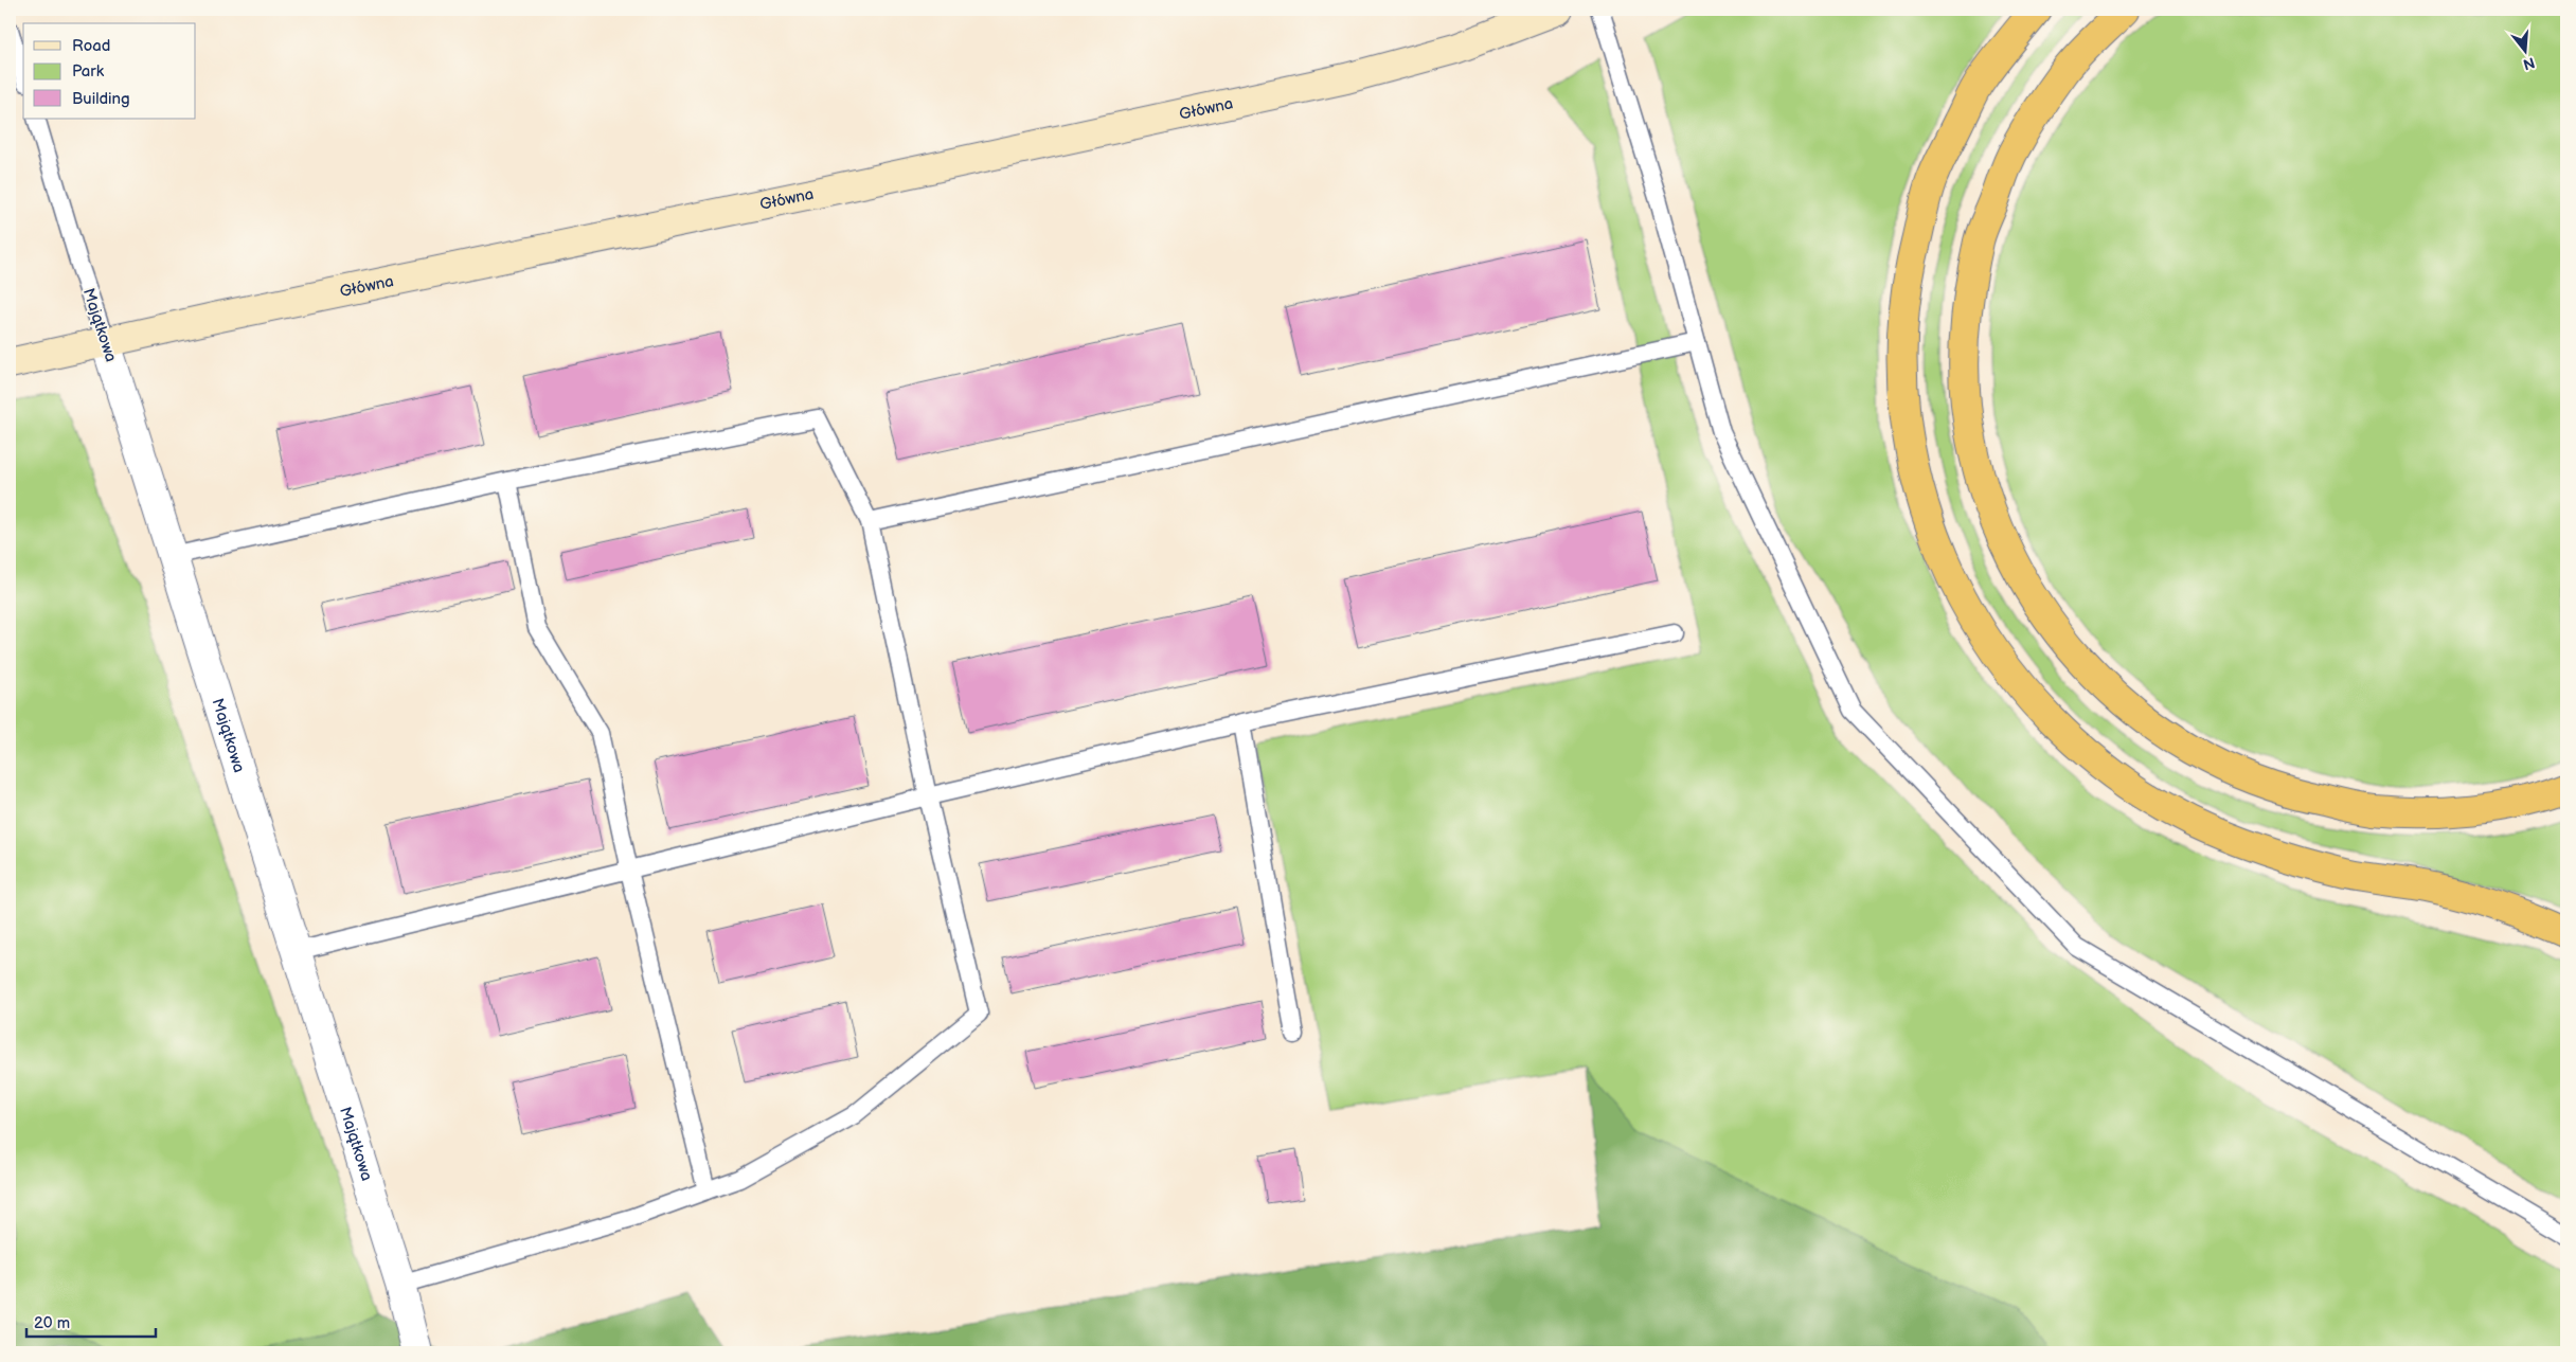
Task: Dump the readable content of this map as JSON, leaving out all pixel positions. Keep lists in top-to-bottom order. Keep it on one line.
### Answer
{"streets":{"main road":["Główna"],"street":["Majątkowa"]},"crossings":[["Główna","Majątkowa"]],"legend":["Road","Park","Building"],"scale_bar":"20 m","north":"bottom"}
